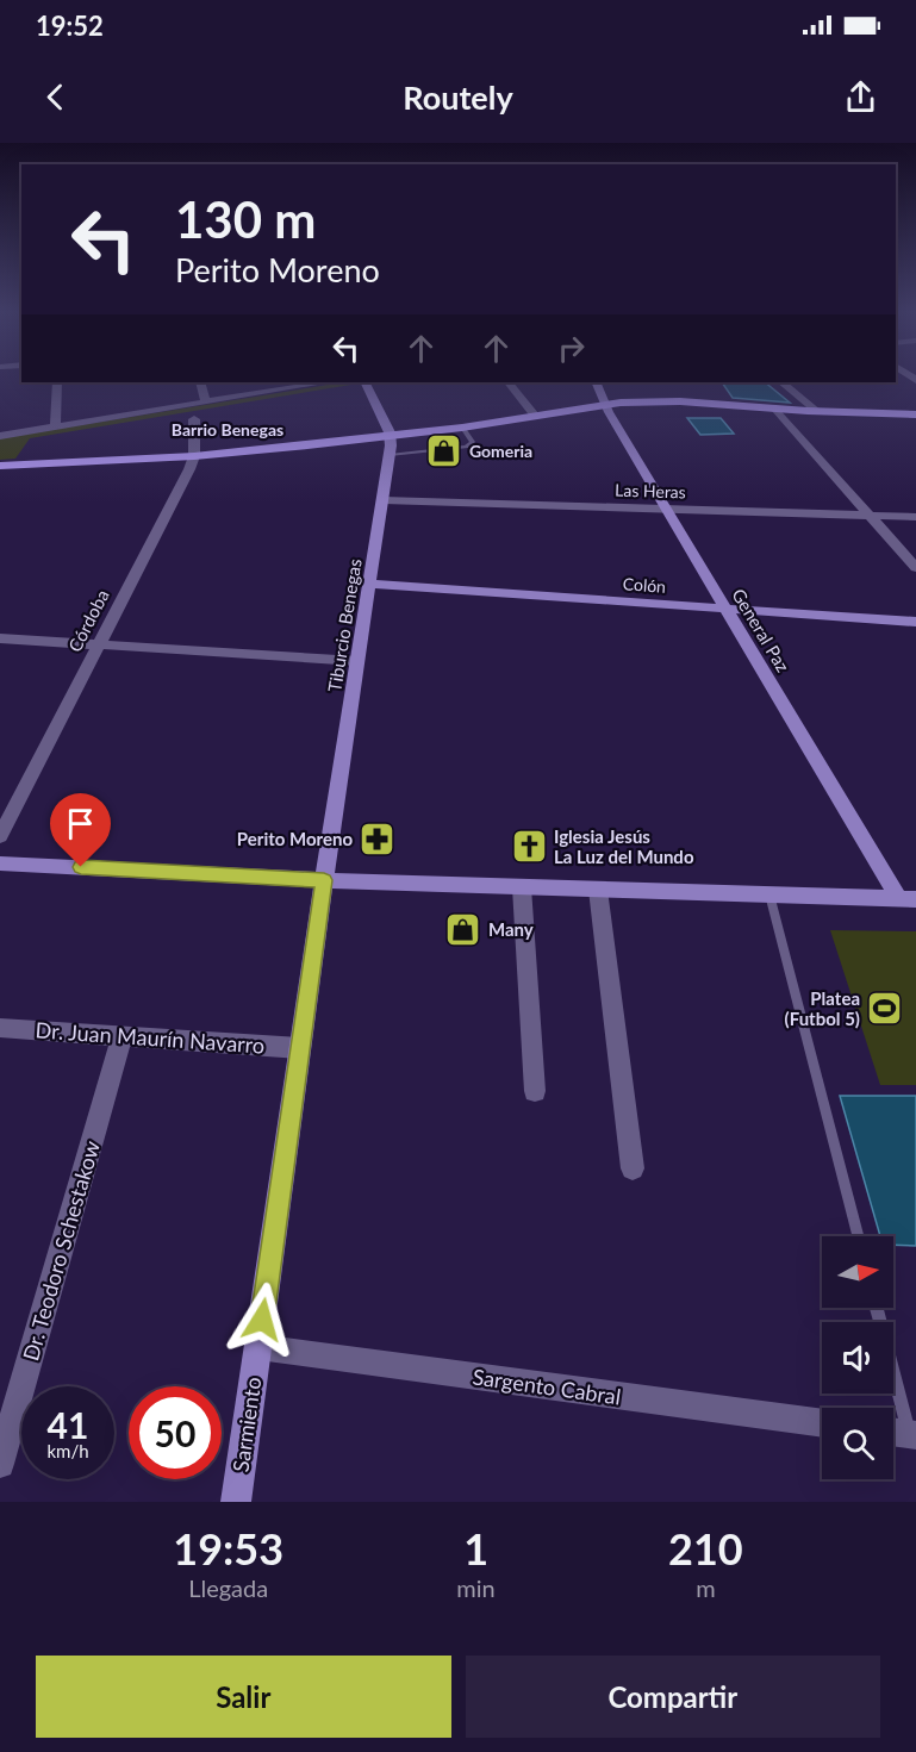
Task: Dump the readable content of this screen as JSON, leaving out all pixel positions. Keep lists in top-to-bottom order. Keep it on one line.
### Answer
{"streets":{"main road":["Colón","Tiburcio Benegas","General Paz","Sarmiento"],"street":["Las Heras","Córdoba","Dr. Juan Maurín Navarro","Dr. Teodoro Schestakow","Sargento Cabral"]},"crossings":[["Las Heras","Tiburcio Benegas"],["Las Heras","General Paz"],["Colón","Tiburcio Benegas"],["Colón","General Paz"],["Tiburcio Benegas","Sarmiento"],["Dr. Juan Maurín Navarro","Dr. Teodoro Schestakow"],["Dr. Juan Maurín Navarro","Sarmiento"],["Sargento Cabral","Sarmiento"]],"districts":["Barrio Benegas"],"places":{"shop":["Gomeria","Many"],"pharmacy":["Perito Moreno"],"church":["Iglesia Jesús La Luz del Mundo"],"sports":["Platea (Futbol 5)"]},"north":"right","page":{"status":"19:52","header":"Routely","turn":["130 m","Perito Moreno"],"speed":"41 km/h","limit":"50","eta":["19:53","Llegada","1","min","210","m"],"buttons":["Salir","Compartir"]}}
